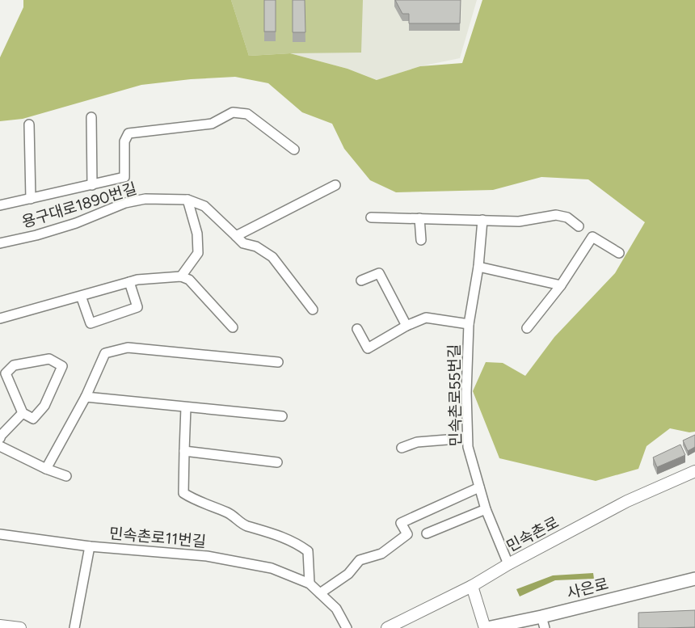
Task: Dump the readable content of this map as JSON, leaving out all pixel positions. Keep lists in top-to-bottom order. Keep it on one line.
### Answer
{"streets":{"main road":["사은로"],"street":["용구대로1890번길","민속촌로55번길","민속촌로","민속촌로11번길"]},"crossings":[["민속촌로55번길","민속촌로"]]}
